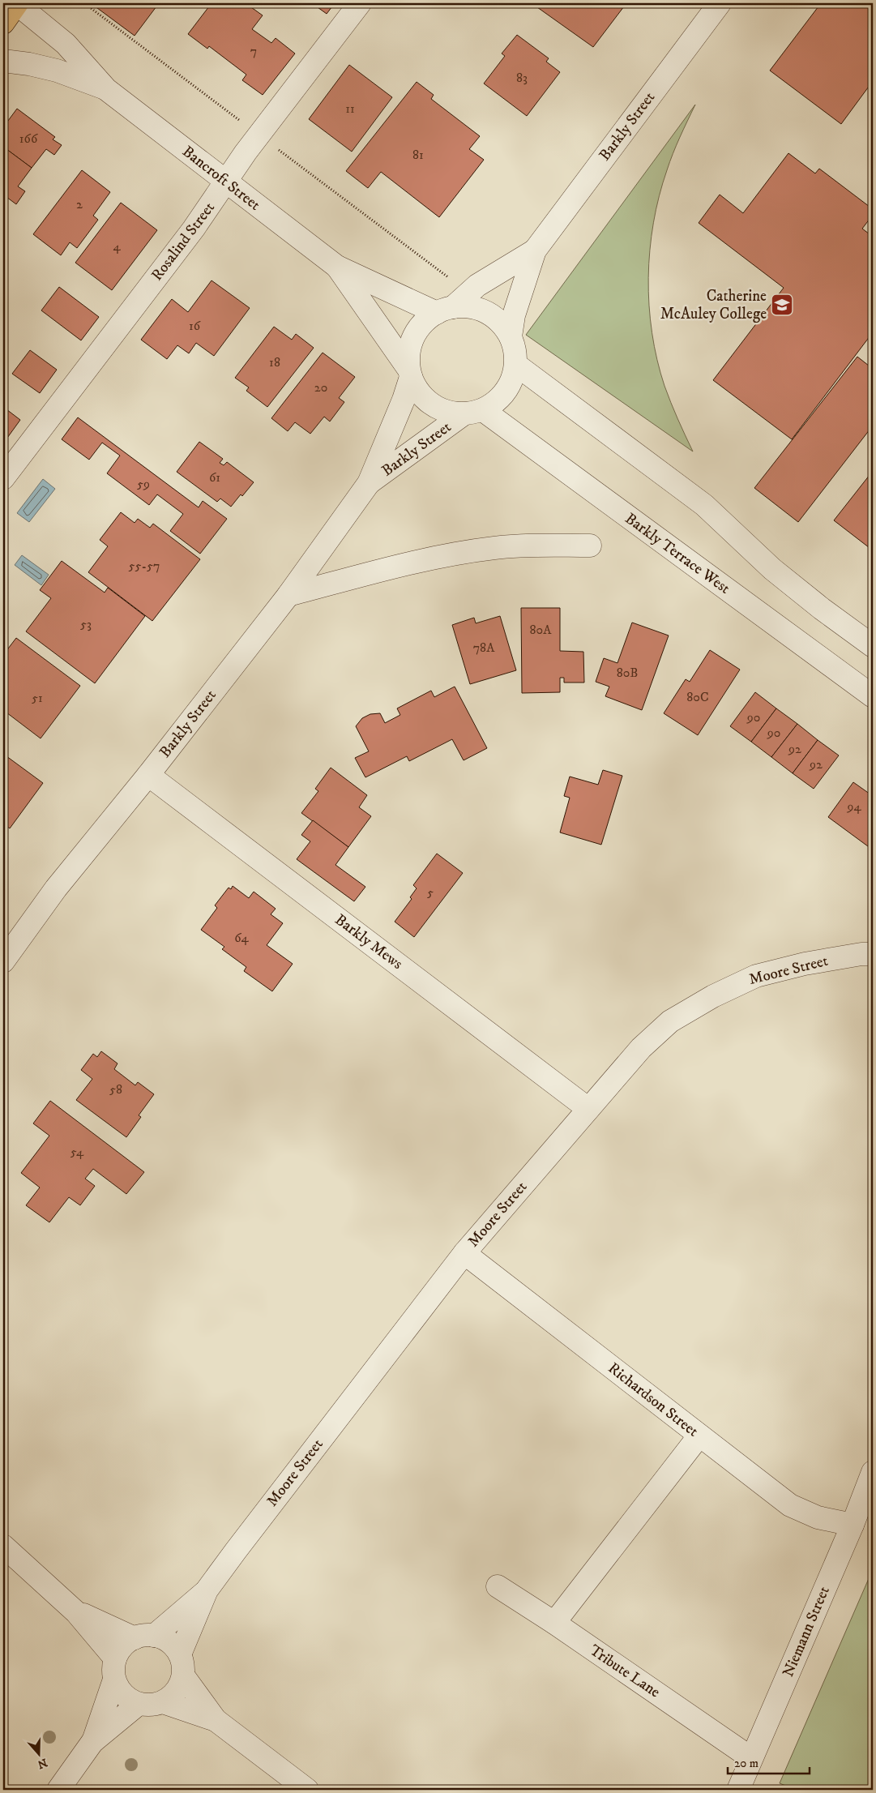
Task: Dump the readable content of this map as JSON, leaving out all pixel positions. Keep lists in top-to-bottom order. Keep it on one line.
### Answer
{"streets":{"street":["Barkly Street","Bancroft Street","Rosalind Street","Barkly Terrace West","Barkly Mews","Moore Street","Richardson Street","Niemann Street","Tribute Lane"]},"crossings":[["Barkly Street","Bancroft Street"],["Barkly Street","Barkly Terrace West"],["Barkly Street","Barkly Mews"],["Bancroft Street","Rosalind Street"],["Bancroft Street","Barkly Terrace West"],["Barkly Mews","Moore Street"],["Moore Street","Richardson Street"],["Richardson Street","Niemann Street"],["Niemann Street","Tribute Lane"]],"places":{"school or university":["Catherine McAuley College"]},"house_numbers":["7","83","11","166","81","2","4","16","18","20","61","59","55-57","53","80A","78A","80B","80C","51","90","90","92","92","94","5","64","58","54"],"scale_bar":"20 m","north":"bottom"}
